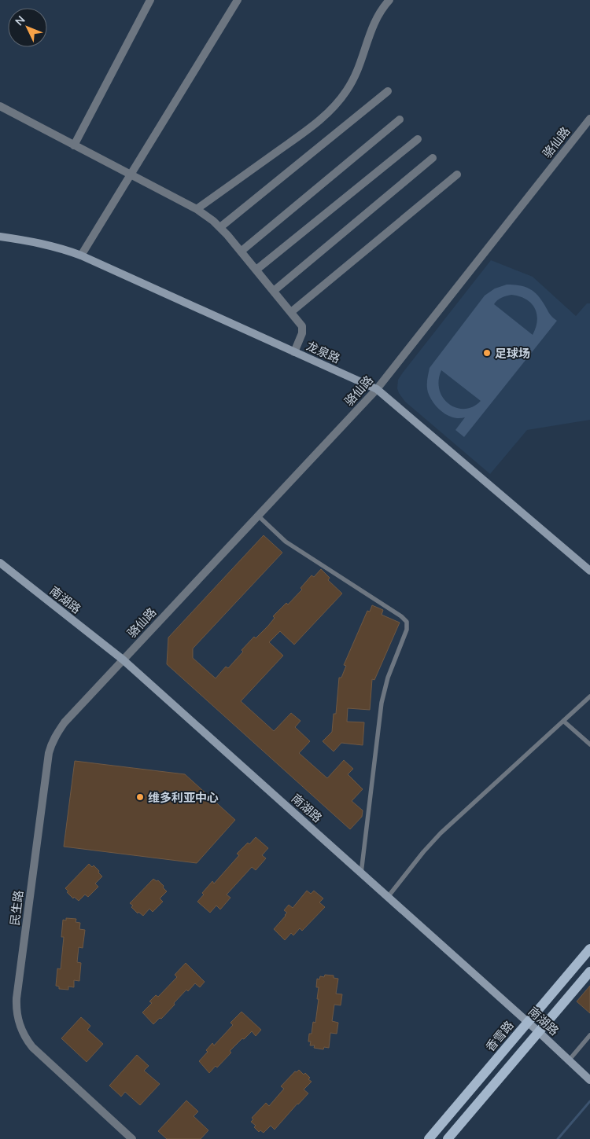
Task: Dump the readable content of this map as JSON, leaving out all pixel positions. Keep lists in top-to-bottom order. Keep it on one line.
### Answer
{"streets":{"main road":["龙泉路","南湖路","香雪路"],"street":["骆仙路","民生路"]},"crossings":[["骆仙路","龙泉路"],["骆仙路","南湖路"],["骆仙路","民生路"],["南湖路","民生路"],["南湖路","香雪路"]],"places":["足球场","维多利亚中心"],"north":"top left"}
